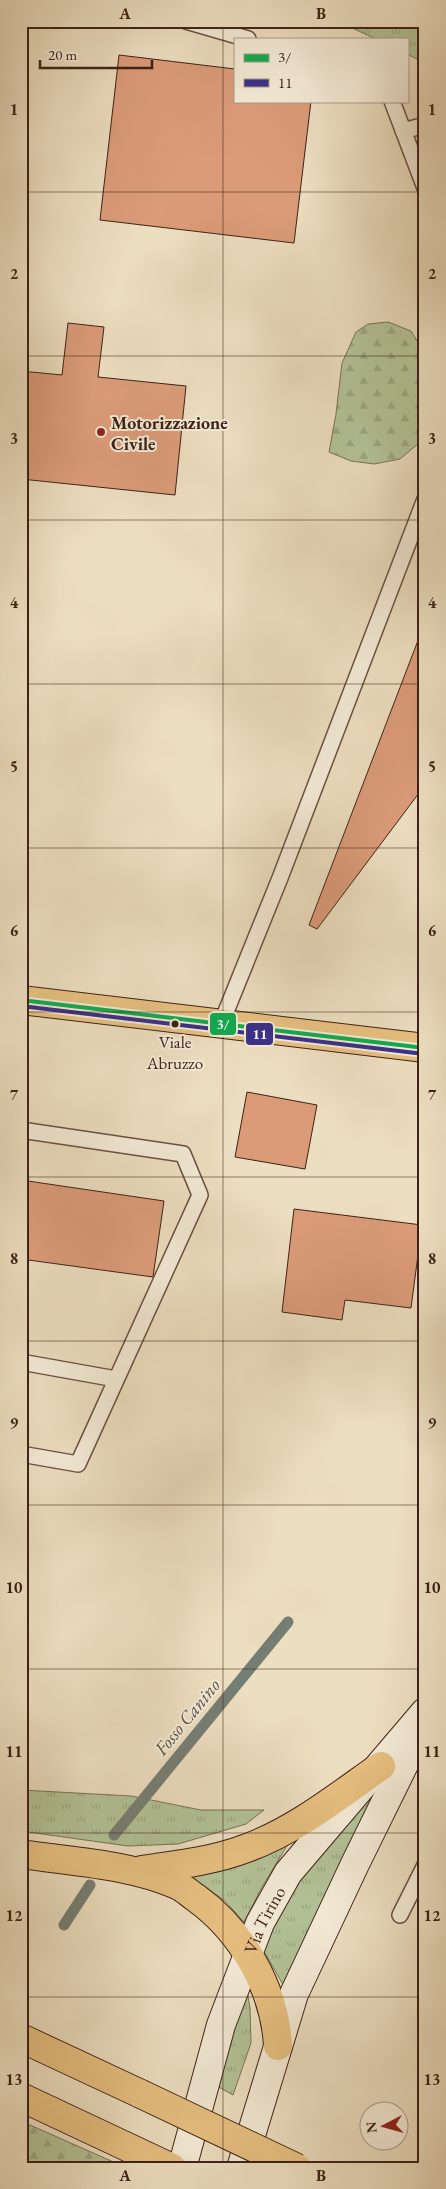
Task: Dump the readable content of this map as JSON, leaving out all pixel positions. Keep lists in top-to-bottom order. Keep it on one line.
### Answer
{"streets":{"main road":["Via Tirino"]},"water":["Fosso Canino"],"places":["Motorizzazione Civile","Viale Abruzzo"],"lines":["transit line 3/","transit line 11"],"legend":["3/","11"],"scale_bar":"20 m","north":"left","grid":{"columns":["A","B"],"rows":["1","2","3","4","5","6","7","8","9","10","11","12","13"]}}
